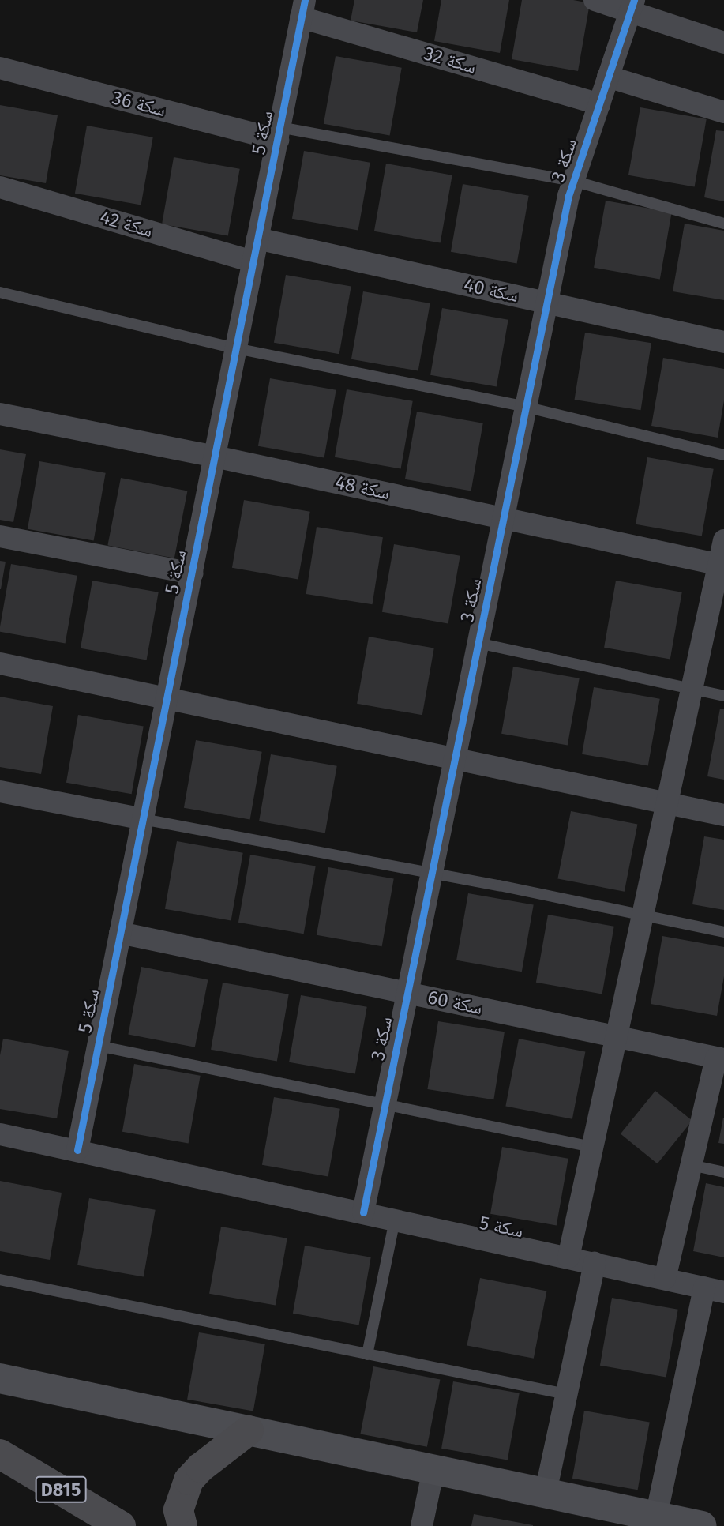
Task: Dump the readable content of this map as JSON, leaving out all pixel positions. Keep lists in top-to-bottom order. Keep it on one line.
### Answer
{"streets":{"main road":["D815"],"street":["سكة 32","سكة 36","سكة 5","سكة 3","سكة 42","سكة 40","سكة 48","سكة 60"]},"crossings":[["سكة 32","سكة 5"],["سكة 32","سكة 3"],["سكة 36","سكة 5"],["سكة 5","سكة 3"],["سكة 5","سكة 42"],["سكة 5","سكة 40"],["سكة 5","سكة 48"],["سكة 5","سكة 60"],["سكة 3","سكة 40"],["سكة 3","سكة 48"],["سكة 3","سكة 60"]]}
